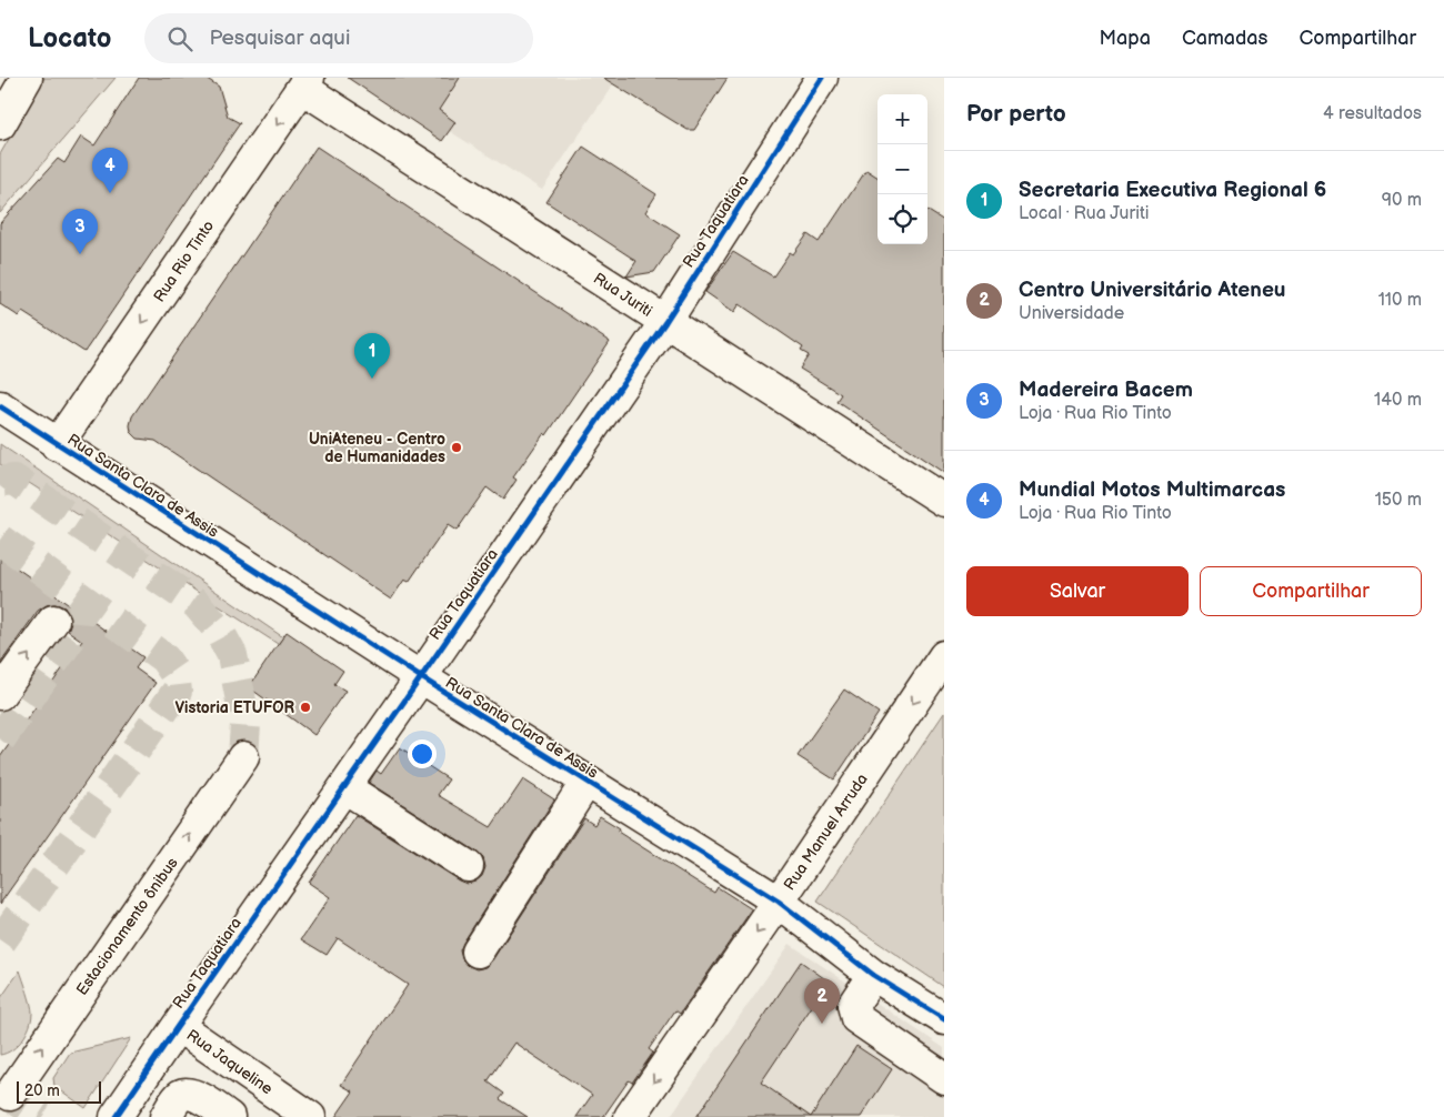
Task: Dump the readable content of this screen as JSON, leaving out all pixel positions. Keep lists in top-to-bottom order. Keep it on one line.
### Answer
{"streets":{"street":["Rua Taquatiara","Rua Rio Tinto","Rua Juriti","Rua Santa Clara de Assis","Rua Manuel Arruda","Estacionamento ônibus","Rua Jaqueline"]},"crossings":[["Rua Taquatiara","Rua Juriti"],["Rua Taquatiara","Rua Santa Clara de Assis"],["Rua Taquatiara","Rua Jaqueline"],["Rua Rio Tinto","Rua Juriti"],["Rua Rio Tinto","Rua Santa Clara de Assis"],["Rua Santa Clara de Assis","Rua Manuel Arruda"]],"one_way":["Rua Rio Tinto","Estacionamento ônibus"],"places":["UniAteneu - Centro de Humanidades","Vistoria ETUFOR"],"scale_bar":"20 m","page":{"header":"Locato","search":"Pesquisar aqui","nav":["Mapa","Camadas","Compartilhar"],"heading":["Por perto","4 resultados"],"map_buttons":["+","−"],"pins":["4","3","1","2"],"list":[{"mark":"1","name":"Secretaria Executiva Regional 6","note":"Local · Rua Juriti","value":"90 m"},{"mark":"2","name":"Centro Universitário Ateneu","note":"Universidade","value":"110 m"},{"mark":"3","name":"Madereira Bacem","note":"Loja · Rua Rio Tinto","value":"140 m"},{"mark":"4","name":"Mundial Motos Multimarcas","note":"Loja · Rua Rio Tinto","value":"150 m"}],"buttons":["Salvar","Compartilhar"],"scale":"20 m"}}
